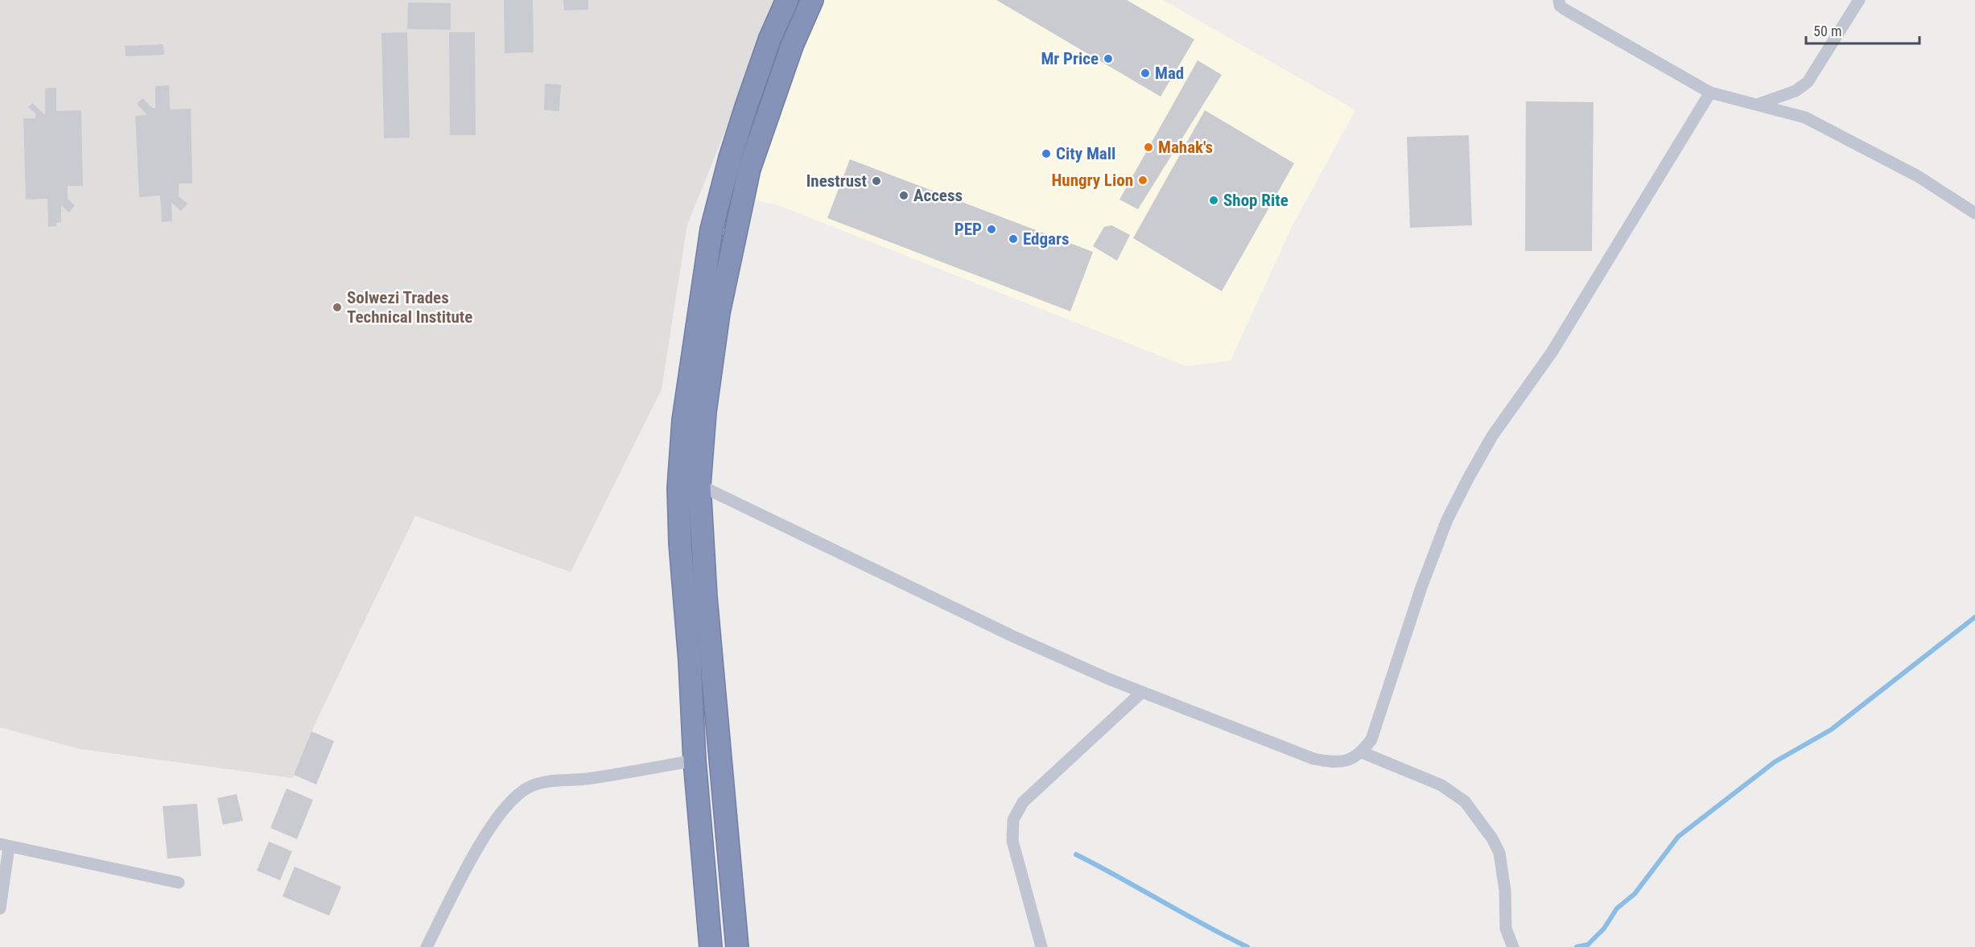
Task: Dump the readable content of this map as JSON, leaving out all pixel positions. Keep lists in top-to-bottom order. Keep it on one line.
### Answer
{"places":["Mr Price","Mad","Mahak's","City Mall","Hungry Lion","Inestrust","Access","Shop Rite","PEP","Edgars","Solwezi Trades Technical Institute"],"scale_bar":"50 m"}
